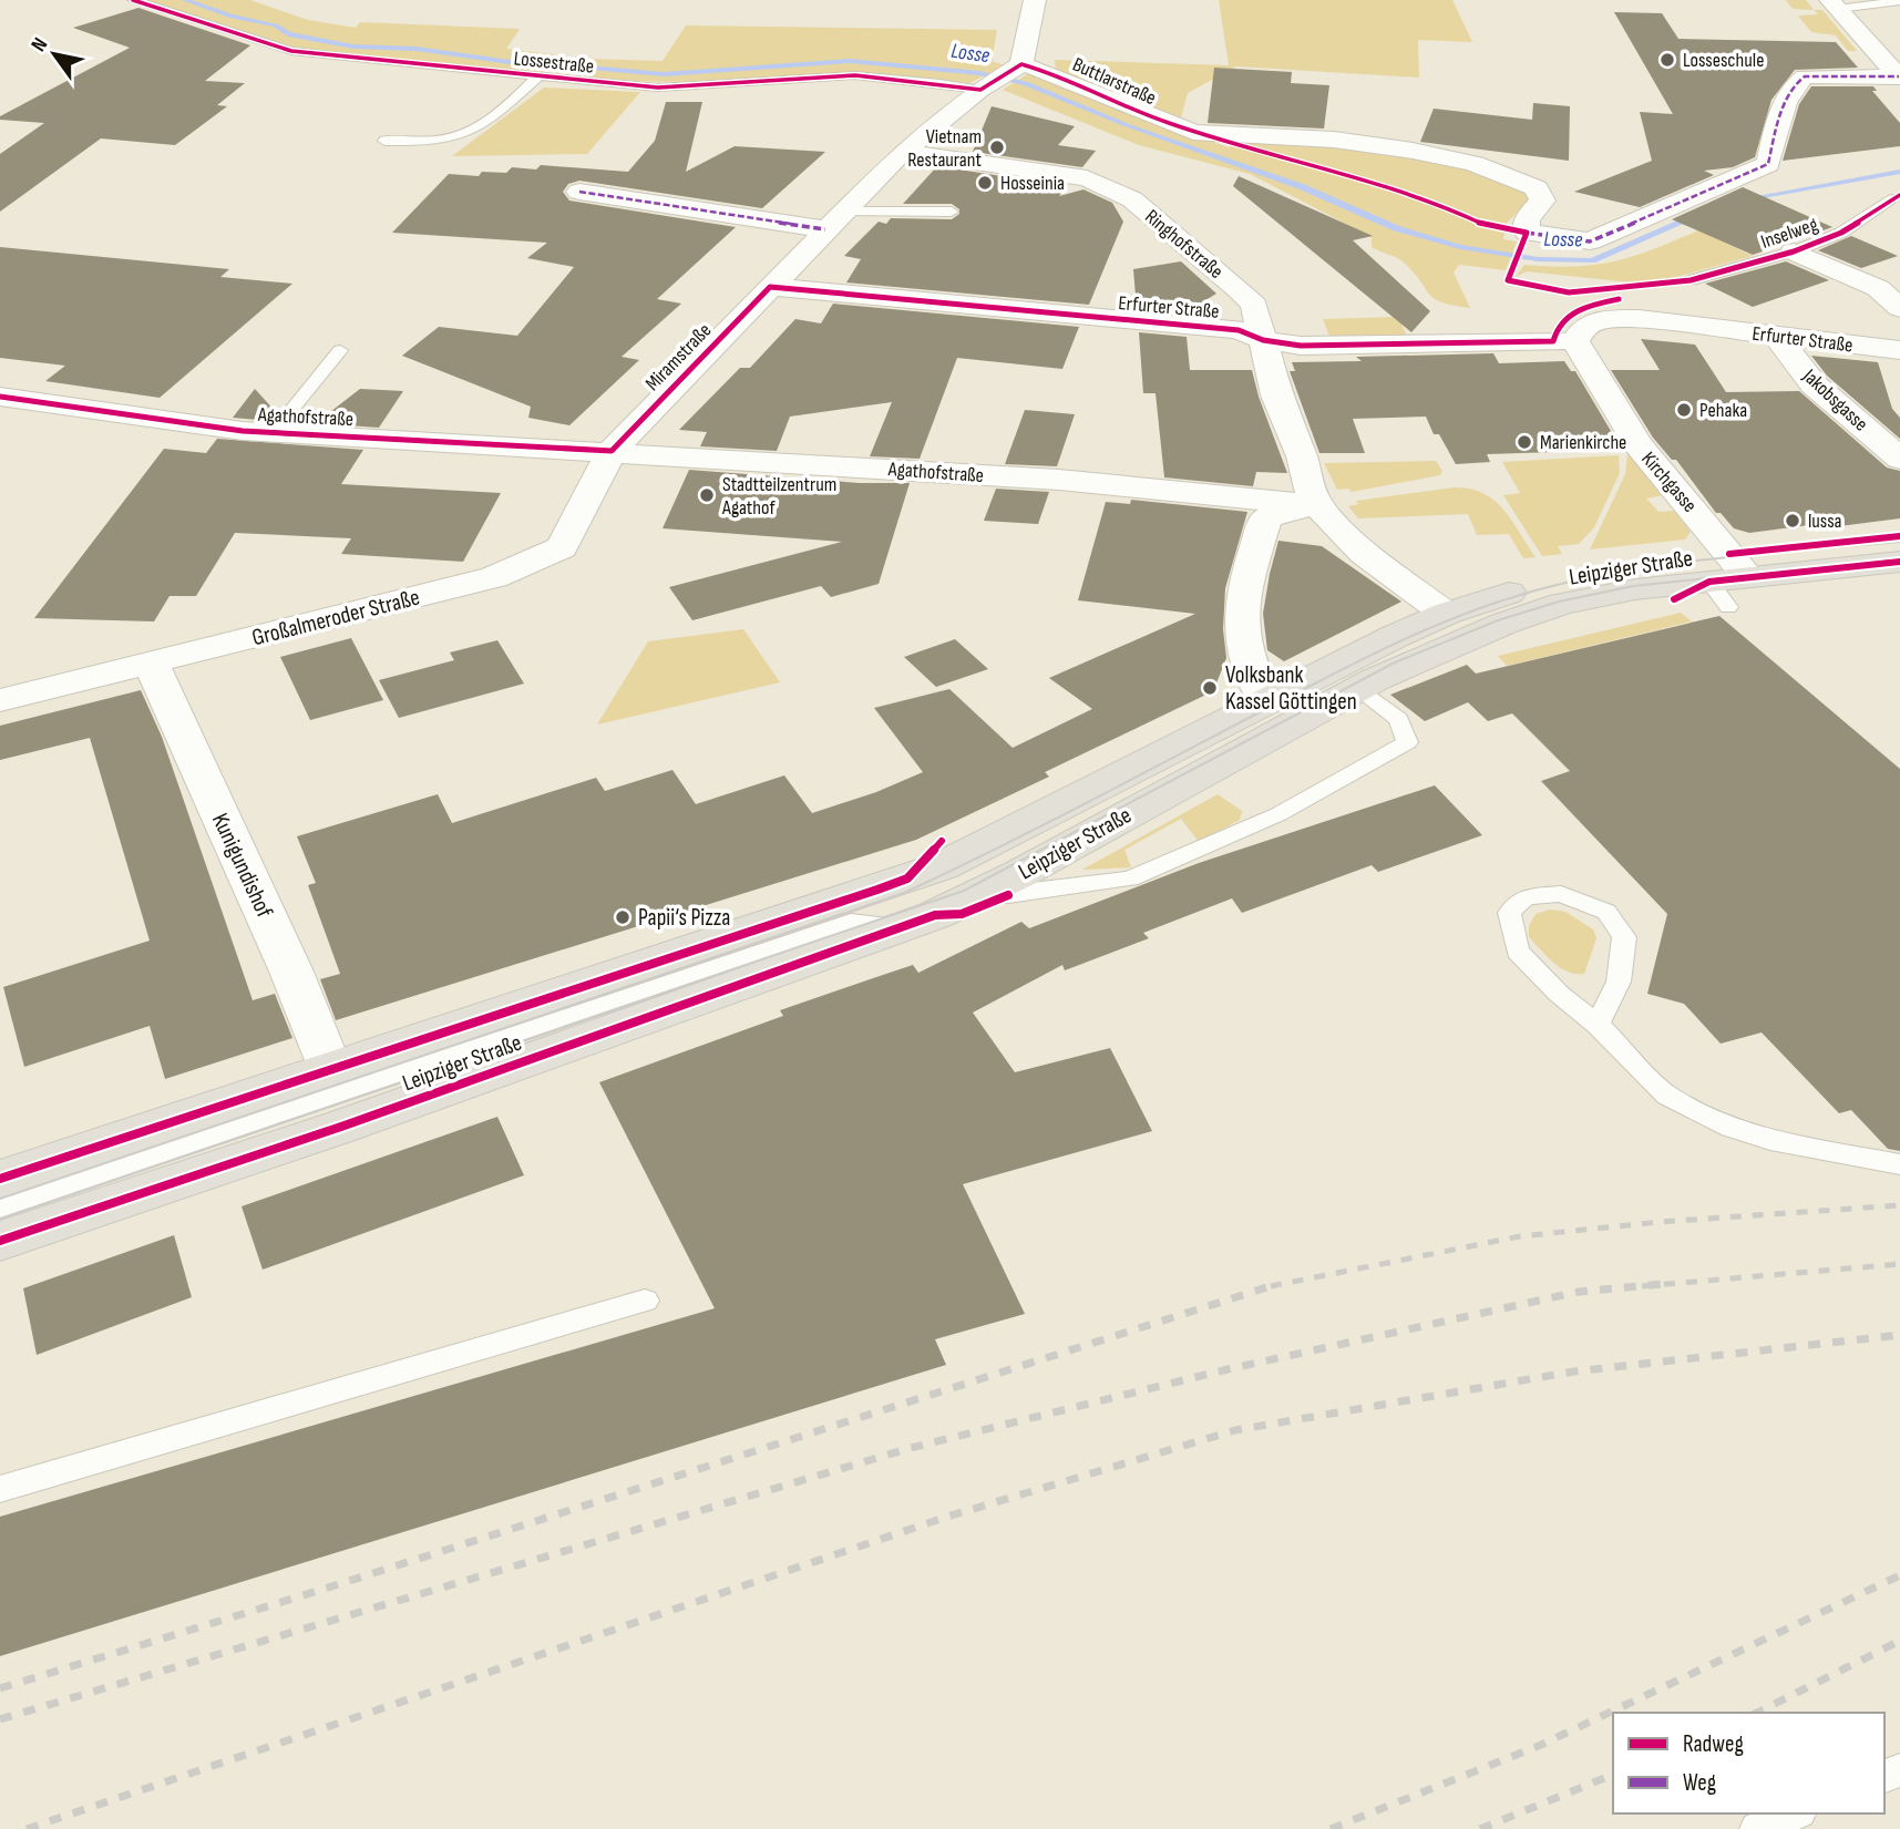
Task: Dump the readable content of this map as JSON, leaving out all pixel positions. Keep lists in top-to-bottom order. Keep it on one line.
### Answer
{"streets":{"main road":["Leipziger Straße"],"street":["Buttlarstraße","Ringhofstraße","Erfurter Straße","Miramstraße","Jakobsgasse","Agathofstraße","Kirchgasse","Großalmeroder Straße","Kunigundishof"],"lane":["Lossestraße","Inselweg"]},"crossings":[["Lossestraße","Miramstraße"],["Buttlarstraße","Miramstraße"],["Ringhofstraße","Erfurter Straße"],["Ringhofstraße","Miramstraße"],["Ringhofstraße","Agathofstraße"],["Ringhofstraße","Leipziger Straße"],["Erfurter Straße","Miramstraße"],["Erfurter Straße","Jakobsgasse"],["Erfurter Straße","Kirchgasse"],["Miramstraße","Agathofstraße"],["Miramstraße","Großalmeroder Straße"],["Agathofstraße","Großalmeroder Straße"],["Kirchgasse","Leipziger Straße"],["Leipziger Straße","Kunigundishof"],["Großalmeroder Straße","Kunigundishof"]],"water":["Losse"],"places":["Losseschule","Vietnam Restaurant","Hosseinia","Pehaka","Marienkirche","Stadtteilzentrum Agathof","lussa","Volksbank Kassel Göttingen","Papii‘s Pizza"],"legend":["Radweg","Weg"],"north":"top left"}
